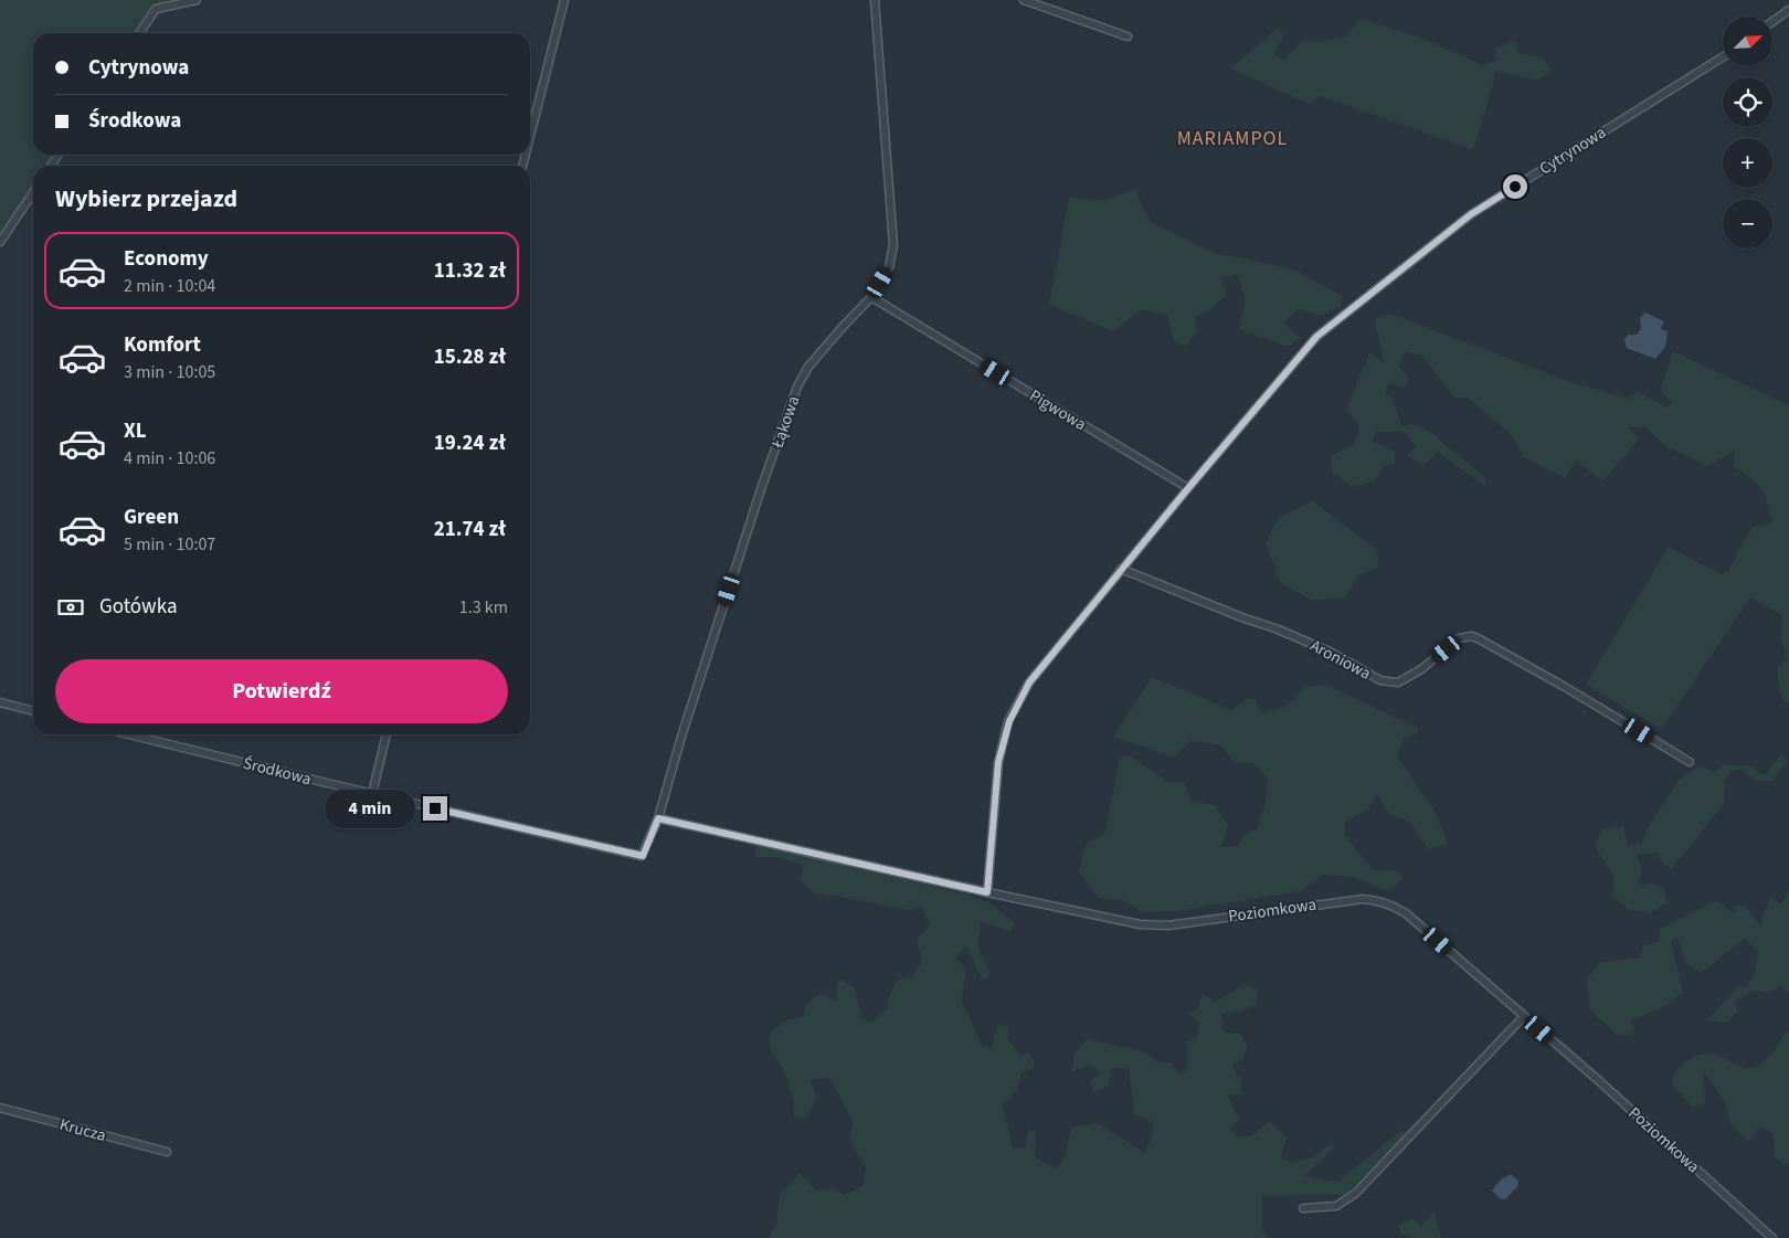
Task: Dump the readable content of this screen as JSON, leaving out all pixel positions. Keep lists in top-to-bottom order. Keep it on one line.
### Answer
{"streets":{"street":["Cytrynowa","Pigwowa","Łąkowa","Aroniowa","Środkowa","Poziomkowa","Krucza"]},"crossings":[["Cytrynowa","Pigwowa"],["Cytrynowa","Aroniowa"],["Cytrynowa","Poziomkowa"],["Pigwowa","Łąkowa"],["Łąkowa","Środkowa"],["Łąkowa","Poziomkowa"]],"districts":["MARIAMPOL"],"north":"top right","page":{"map_buttons":["+","−"],"banner":["Cytrynowa","Środkowa"],"heading":"Wybierz przejazd","list":[{"name":"Economy","note":"2 min · 10:04","value":"11.32 zł"},{"name":"Komfort","note":"3 min · 10:05","value":"15.28 zł"},{"name":"XL","note":"4 min · 10:06","value":"19.24 zł"},{"name":"Green","note":"5 min · 10:07","value":"21.74 zł"}],"pay":["Gotówka","1.3 km"],"buttons":"Potwierdź","bubble":"4 min"}}
